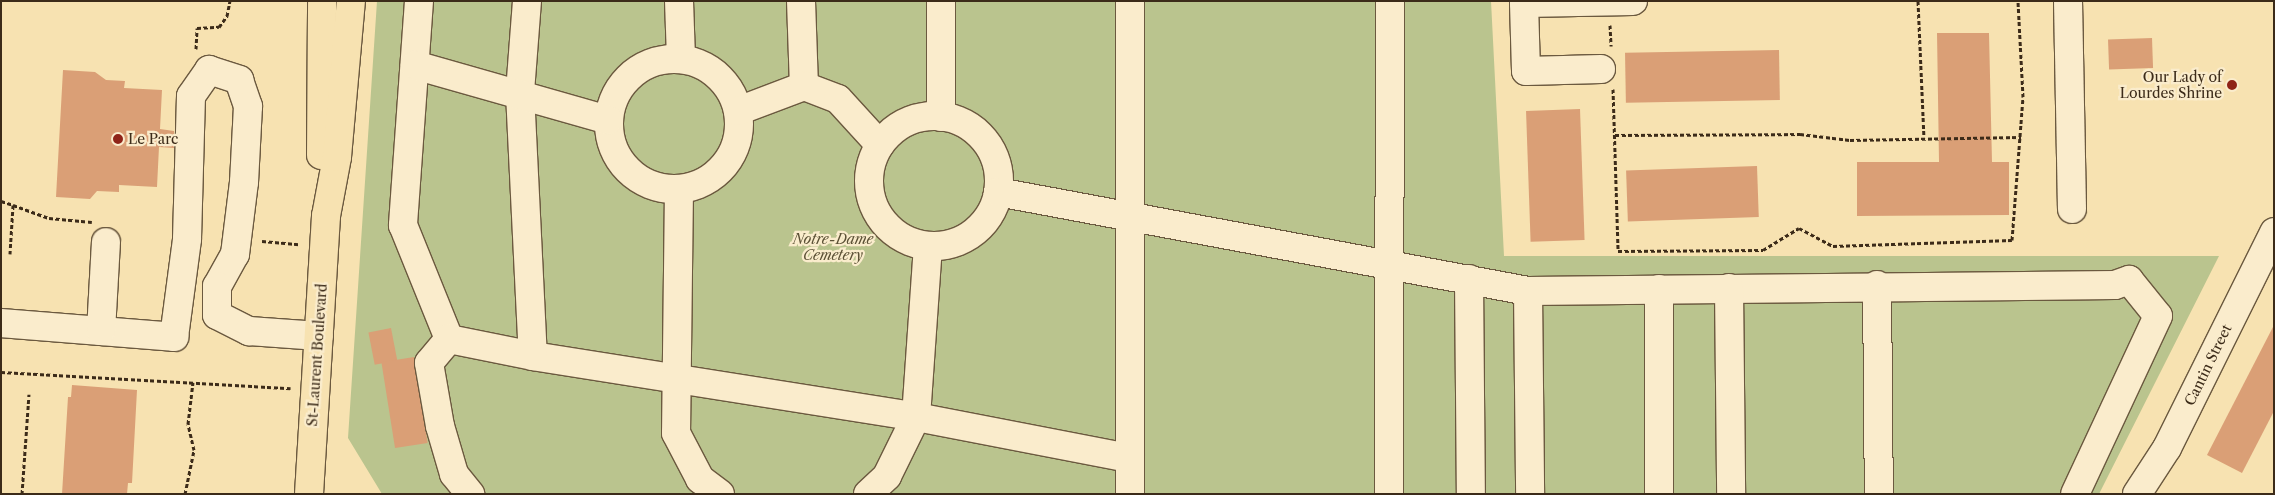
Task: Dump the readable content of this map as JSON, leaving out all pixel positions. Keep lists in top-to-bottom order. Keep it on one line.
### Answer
{"streets":{"main road":["St-Laurent Boulevard"],"street":["Cantin Street"]},"parks":["Notre-Dame Cemetery"],"places":["Our Lady of Lourdes Shrine","Le Parc"]}
